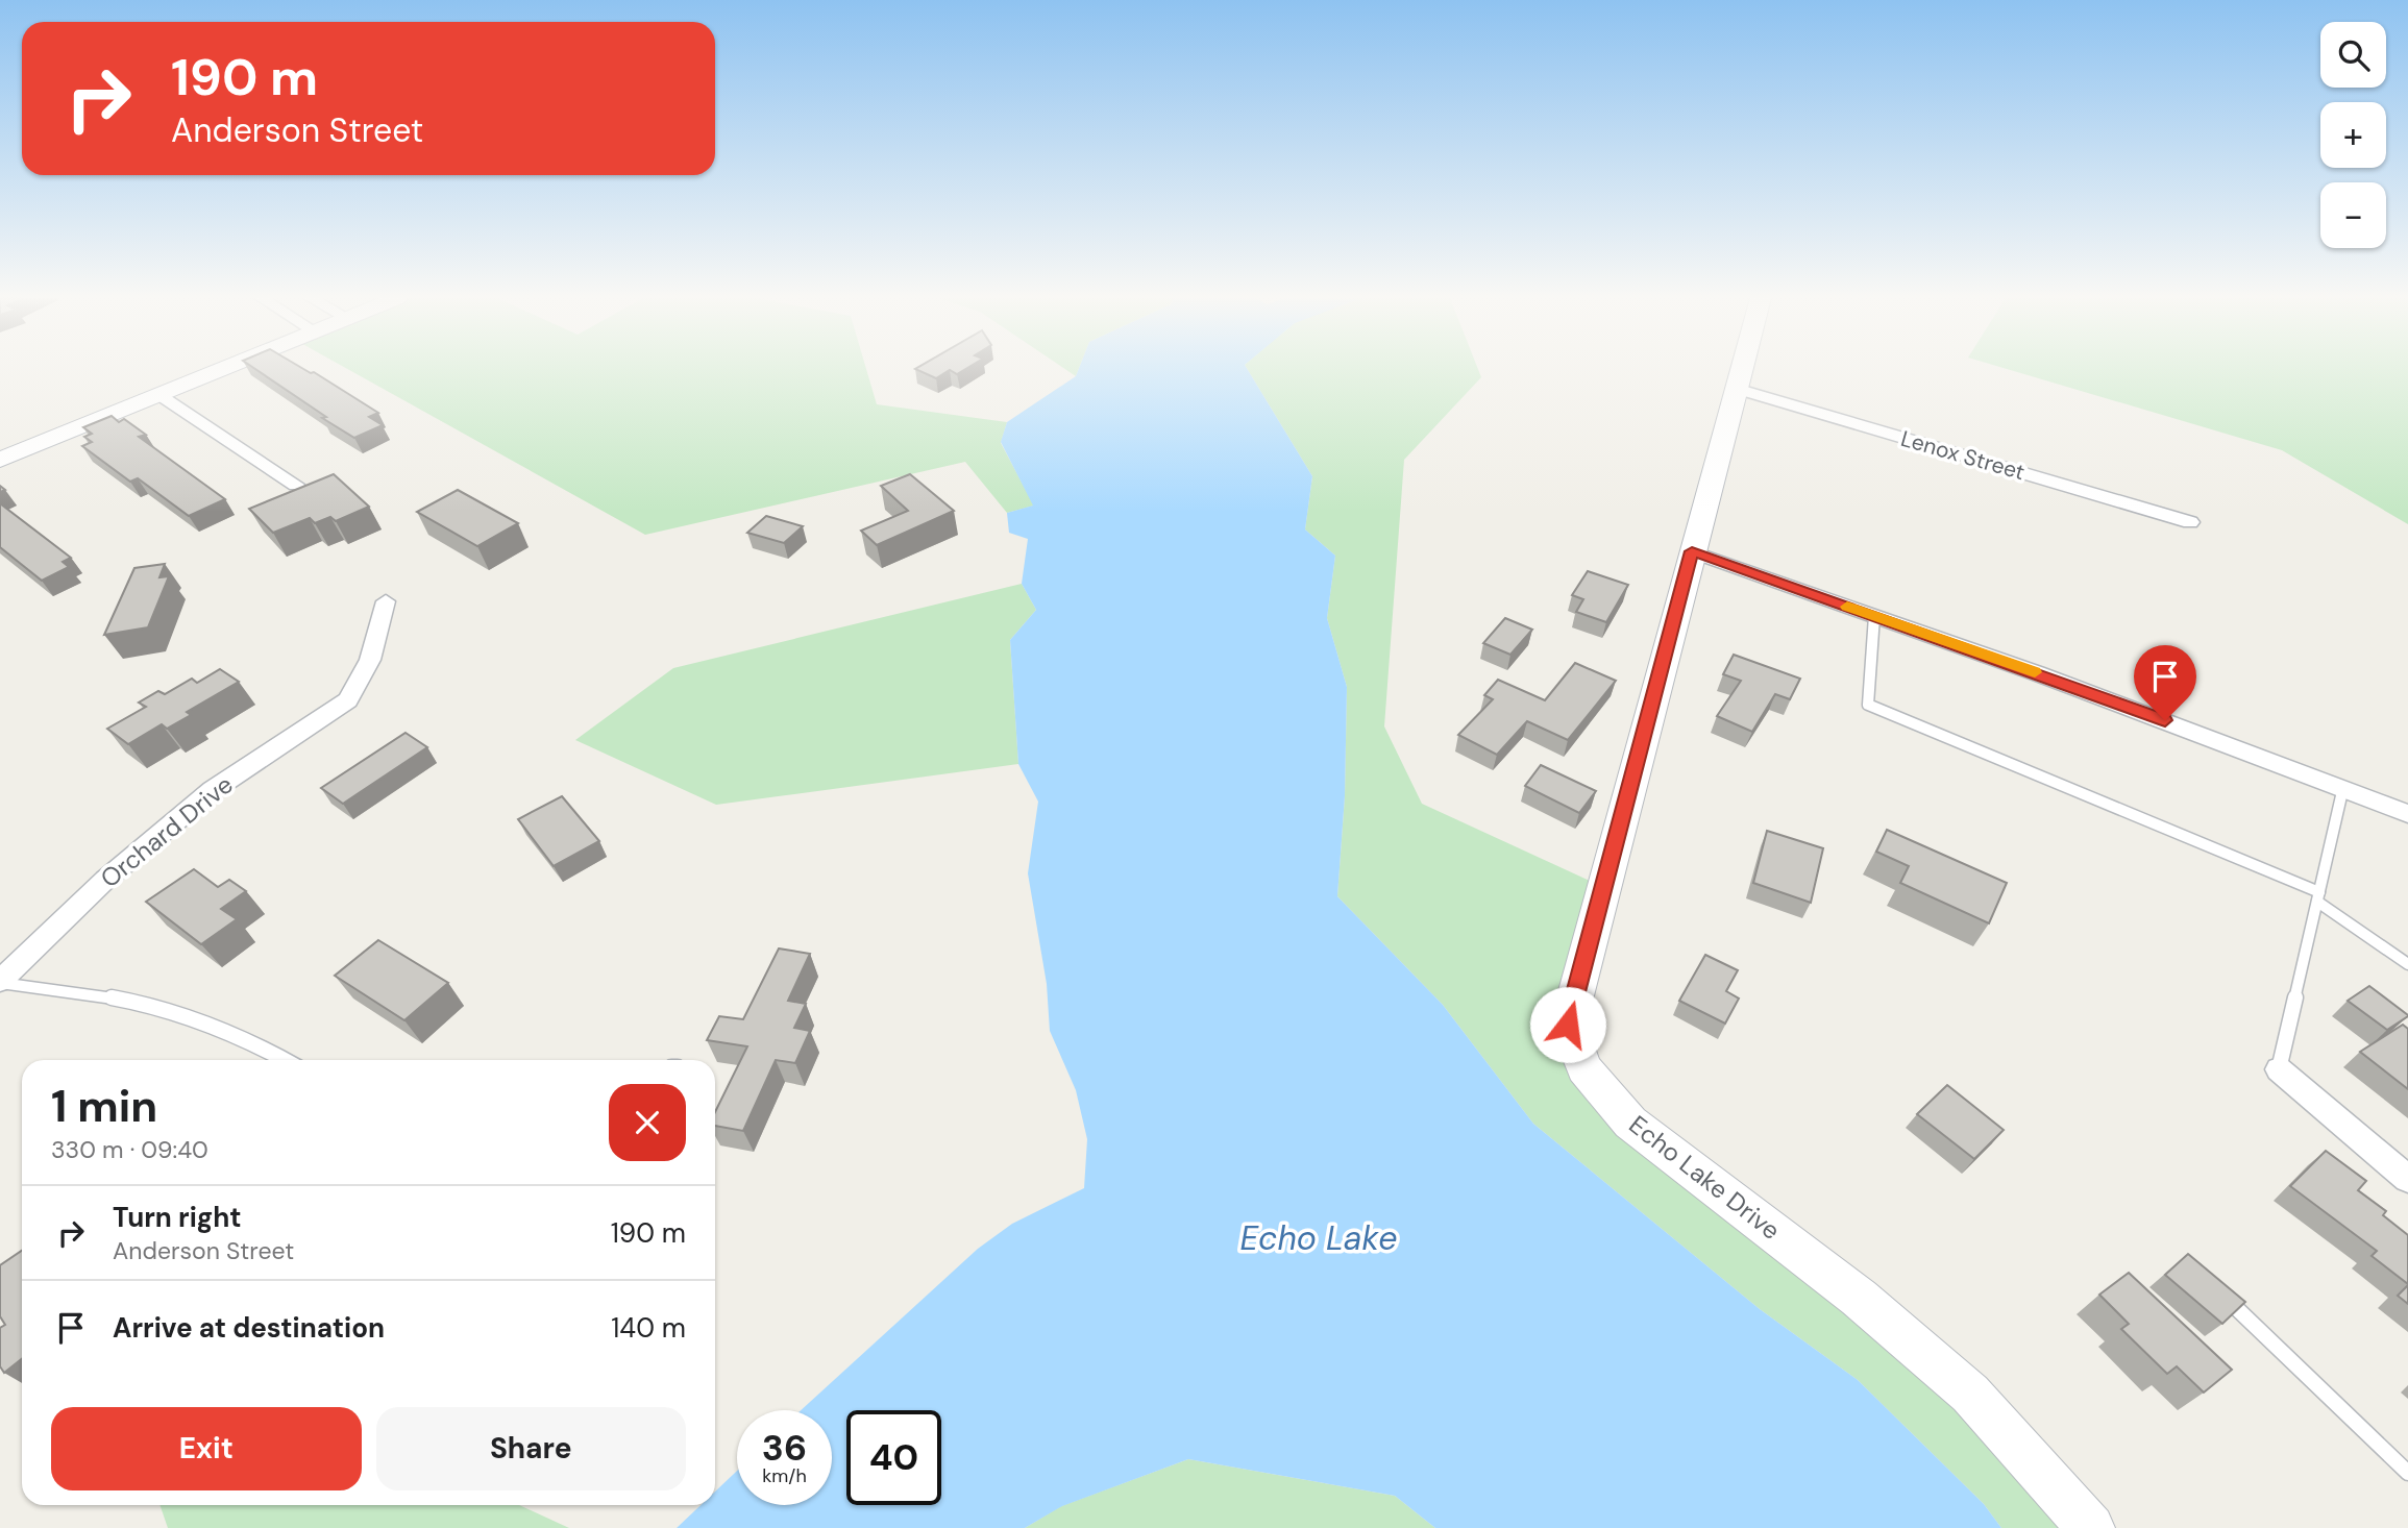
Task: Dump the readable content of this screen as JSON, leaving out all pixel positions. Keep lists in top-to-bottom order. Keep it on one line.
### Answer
{"streets":{"street":["Lenox Street","Orchard Drive","Echo Lake Drive"]},"crossings":[["Lenox Street","Echo Lake Drive"]],"water":["Echo Lake"],"page":{"map_buttons":["+","−"],"turn":["190 m","Anderson Street"],"heading":["1 min","330 m · 09:40"],"list":[{"name":"Turn right","note":"Anderson Street","value":"190 m"},{"name":"Arrive at destination","value":"140 m"}],"buttons":["Exit","Share"],"speed":"36 km/h","limit":"40"}}
